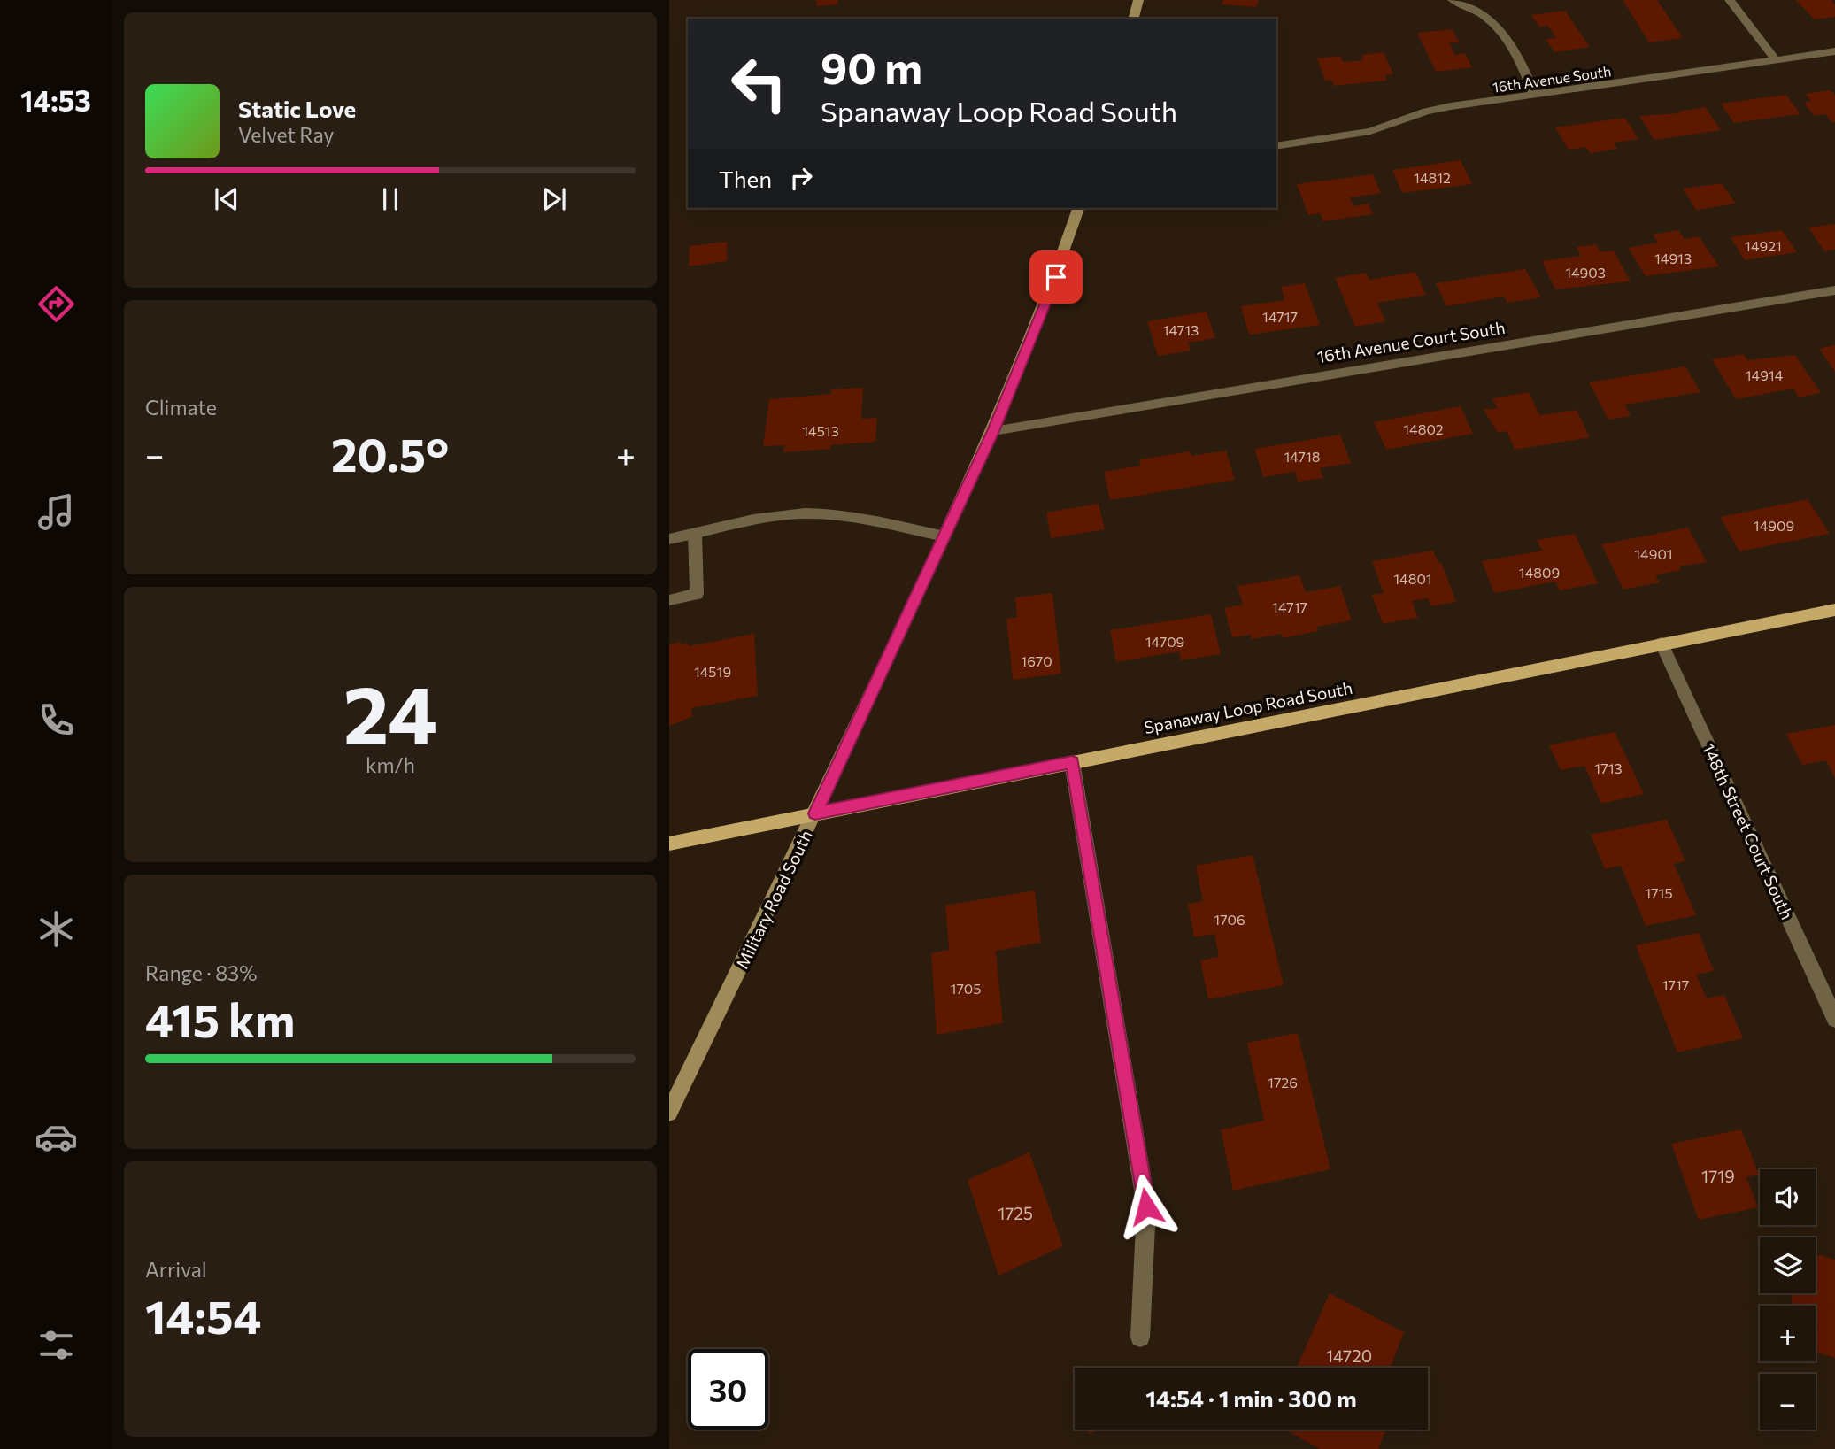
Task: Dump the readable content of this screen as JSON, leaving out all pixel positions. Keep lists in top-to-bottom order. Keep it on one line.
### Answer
{"streets":{"main road":["Spanaway Loop Road South","Military Road South"],"street":["16th Avenue South","16th Avenue Court South","148th Street Court South"]},"crossings":[["16th Avenue Court South","Military Road South"],["Spanaway Loop Road South","148th Street Court South"],["Spanaway Loop Road South","Military Road South"]],"house_numbers":["14812","14921","14913","14903","14717","14713","14914","14802","14513","14718","14909","14901","14809","14801","14717","14709","1670","14519","1713","1715","1706","1717","1705","1726","1719","1725","14720"],"page":{"tabs":"14:53","turn":["90 m","Spanaway Loop Road South"],"song":["Static Love","Velvet Ray"],"then":"Then","tile":["Climate",["24","km/h"],["Range · 83%","415 km"],["Arrival","14:54"]],"heat":["−","20.5°","+"],"map_buttons":["+","−"],"limit":"30","trip":"14:54 · 1 min · 300 m"}}
